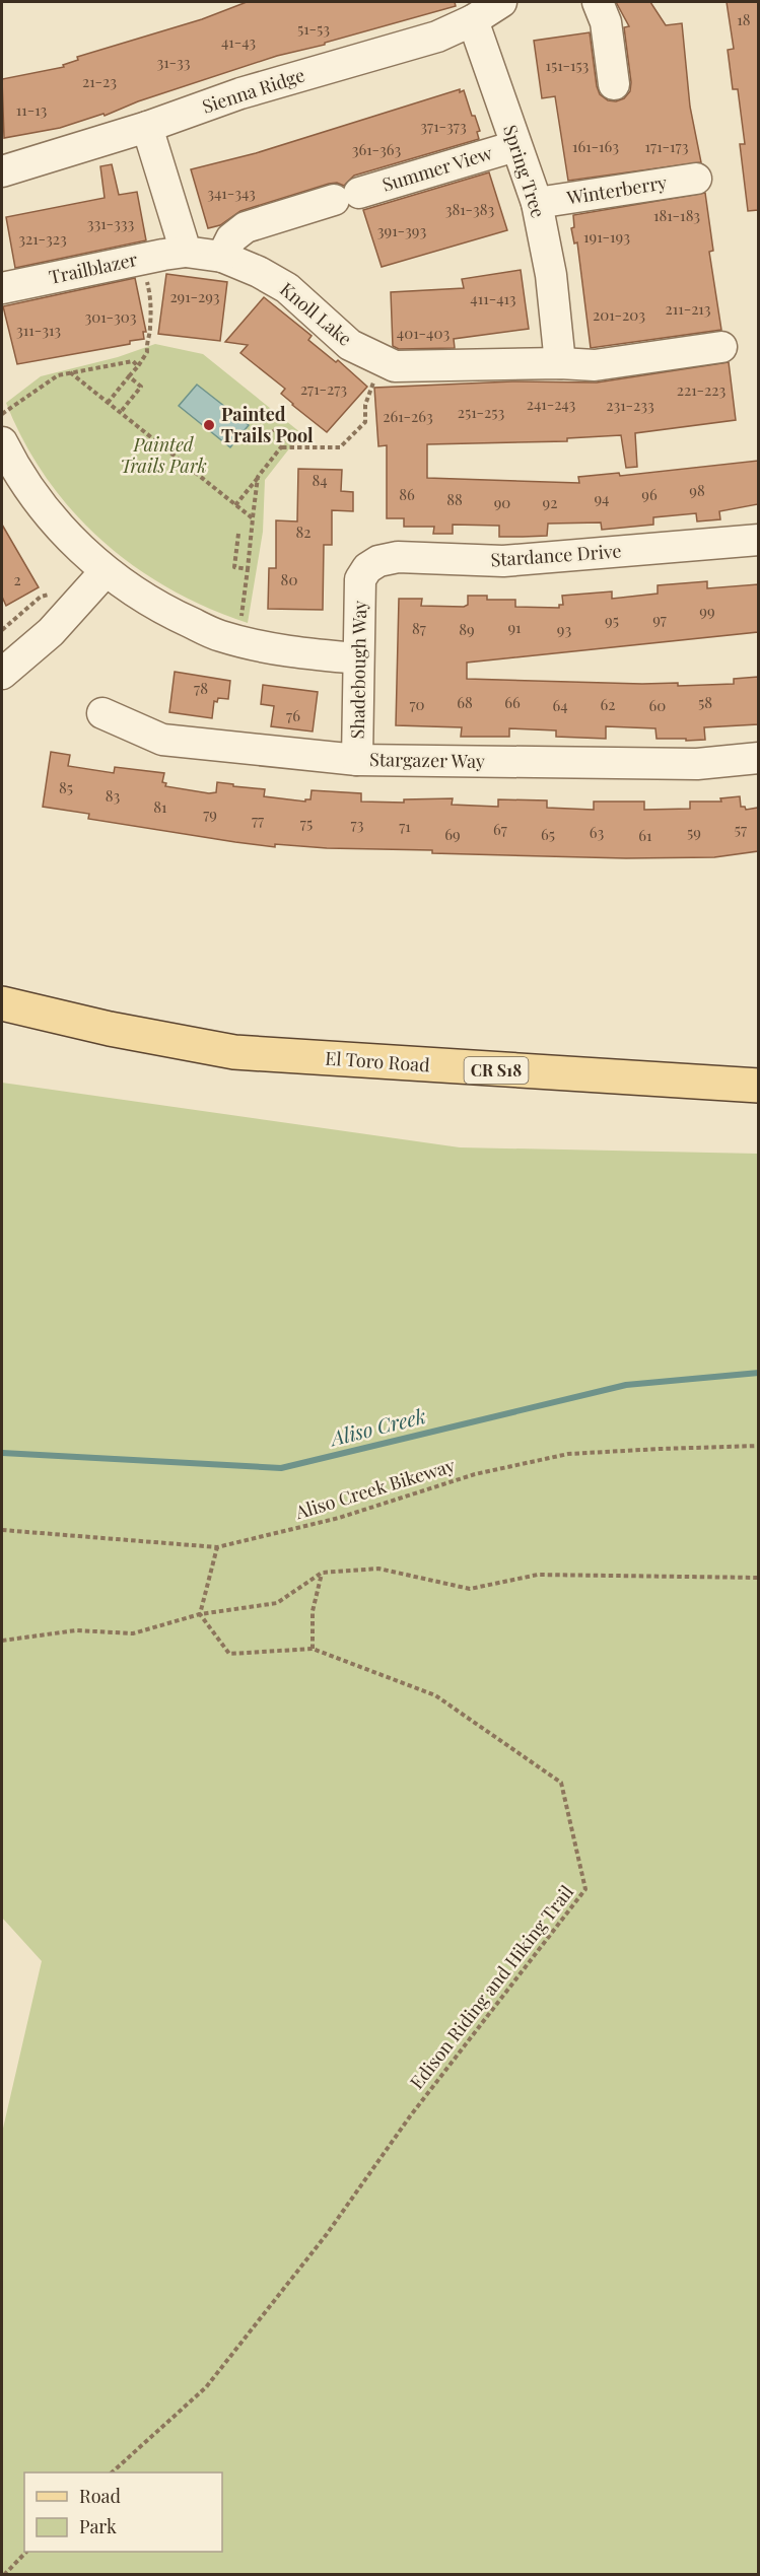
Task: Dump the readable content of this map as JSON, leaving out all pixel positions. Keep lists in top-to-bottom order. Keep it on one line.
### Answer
{"streets":{"main road":["El Toro Road","CR S18"],"street":["Sienna Ridge","Summer View","Spring Tree","Winterberry","Trailblazer","Knoll Lake","Stardance Drive","Shadebough Way","Stargazer Way"],"path":["Aliso Creek Bikeway","Edison Riding and Hiking Trail"]},"crossings":[["Sienna Ridge","Spring Tree"],["Summer View","Spring Tree"],["Summer View","Knoll Lake"],["Spring Tree","Winterberry"],["Spring Tree","Knoll Lake"],["Trailblazer","Knoll Lake"],["Stardance Drive","Shadebough Way"],["Shadebough Way","Stargazer Way"]],"water":["Aliso Creek"],"parks":["Painted Trails Park"],"places":["Painted Trails Pool"],"house_numbers":["18","51-53","41-43","31-33","151-153","21-23","11-13","371-373","161-163","171-173","361-363","341-343","381-383","181-183","331-333","391-393","191-193","321-323","291-293","411-413","211-213","201-203","301-303","311-313","401-403","271-273","221-223","241-243","231-233","251-253","261-263","84","98","86","96","94","88","90","92","82","2","80","99","97","95","91","87","89","93","78","68","66","58","70","62","64","60","76","85","83","81","79","77","75","73","71","67","57","63","59","69","65","61"],"legend":["Road","Park"]}
